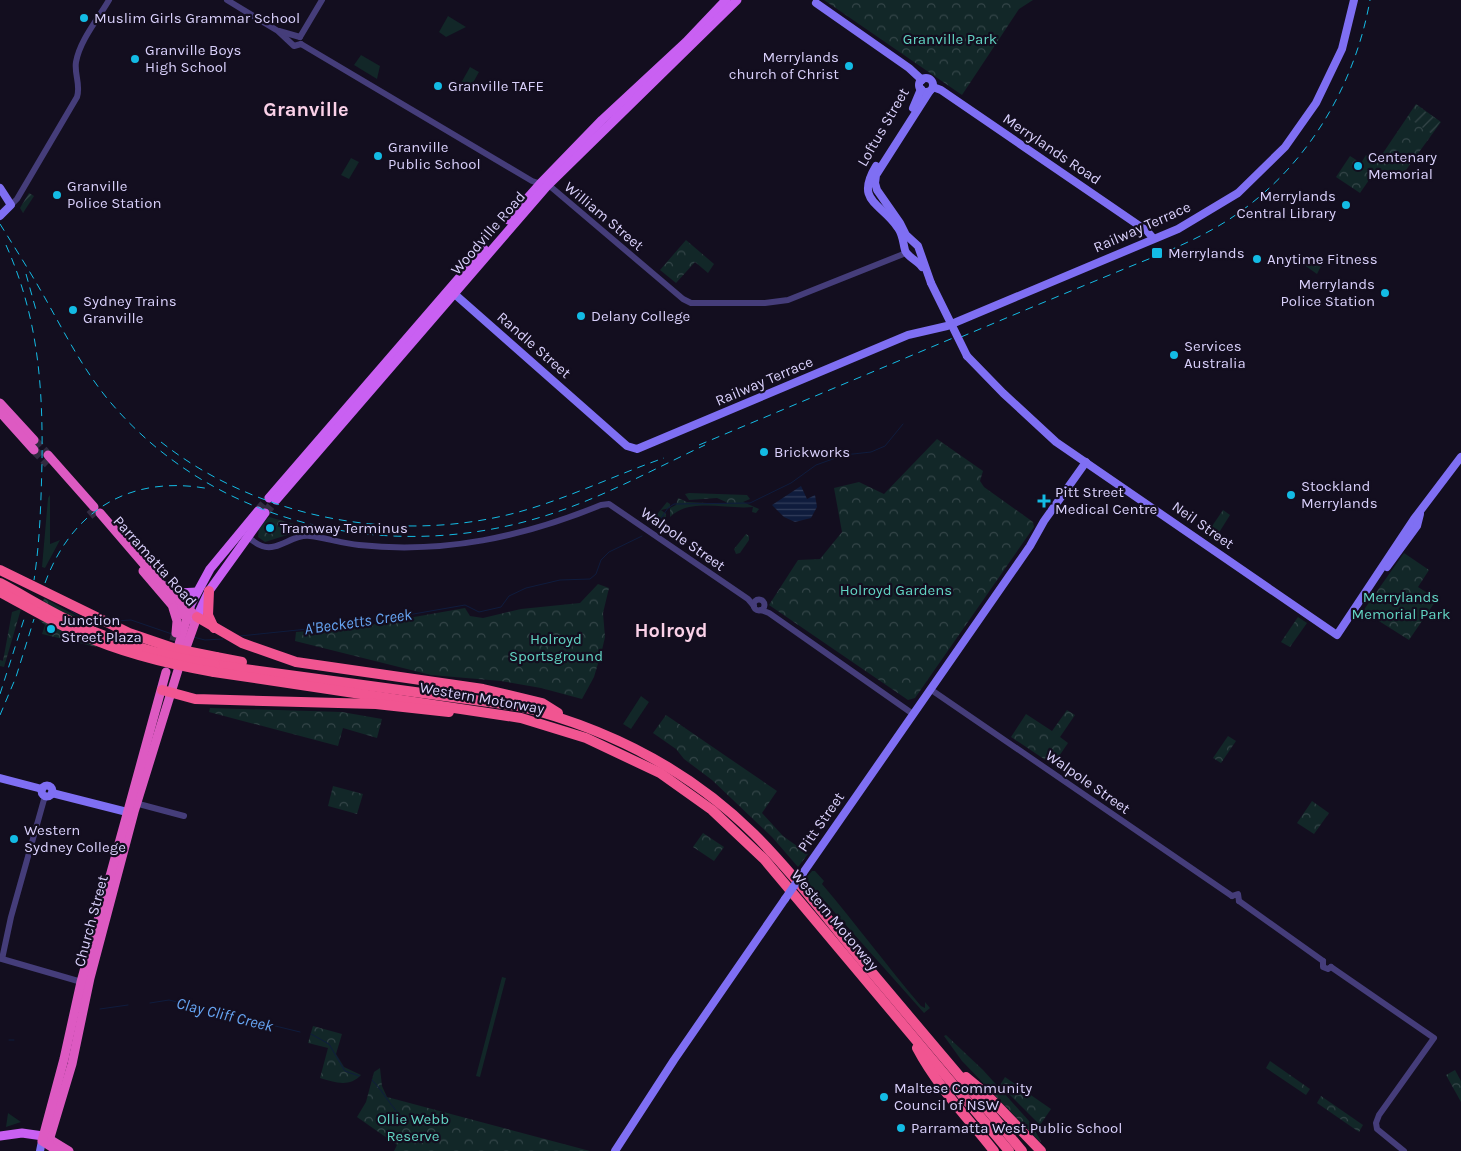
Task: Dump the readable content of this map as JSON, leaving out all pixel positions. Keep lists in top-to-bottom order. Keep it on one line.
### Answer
{"streets":{"highway":["Parramatta Road","Western Motorway","Church Street"],"main road":["Loftus Street","Merrylands Road","Railway Terrace","Woodville Road","Randle Street","Neil Street","Pitt Street"],"street":["William Street","Walpole Street"]},"crossings":[["Loftus Street","Merrylands Road"],["Loftus Street","Neil Street"],["Merrylands Road","Railway Terrace"],["William Street","Woodville Road"],["Railway Terrace","Randle Street"],["Woodville Road","Randle Street"],["Neil Street","Pitt Street"],["Walpole Street","Pitt Street"]],"districts":["Granville","Holroyd"],"water":["A'Becketts Creek","Clay Cliff Creek"],"parks":["Granville Park","Holroyd Gardens","Merrylands Memorial Park","Holroyd Sportsground","Ollie Webb Reserve"],"places":{"other":["Muslim Girls Grammar School","Granville Boys High School","Merrylands church of Christ","Granville TAFE","Granville Public School","Centenary Memorial","Granville Police Station","Merrylands Central Library","Anytime Fitness","Merrylands Police Station","Sydney Trains Granville","Delany College","Services Australia","Brickworks","Stockland Merrylands","Tramway Terminus","Junction Street Plaza","Western Sydney College","Maltese Community Council of NSW","Parramatta West Public School"],"transit":["Merrylands"],"health":["Pitt Street Medical Centre"]}}
